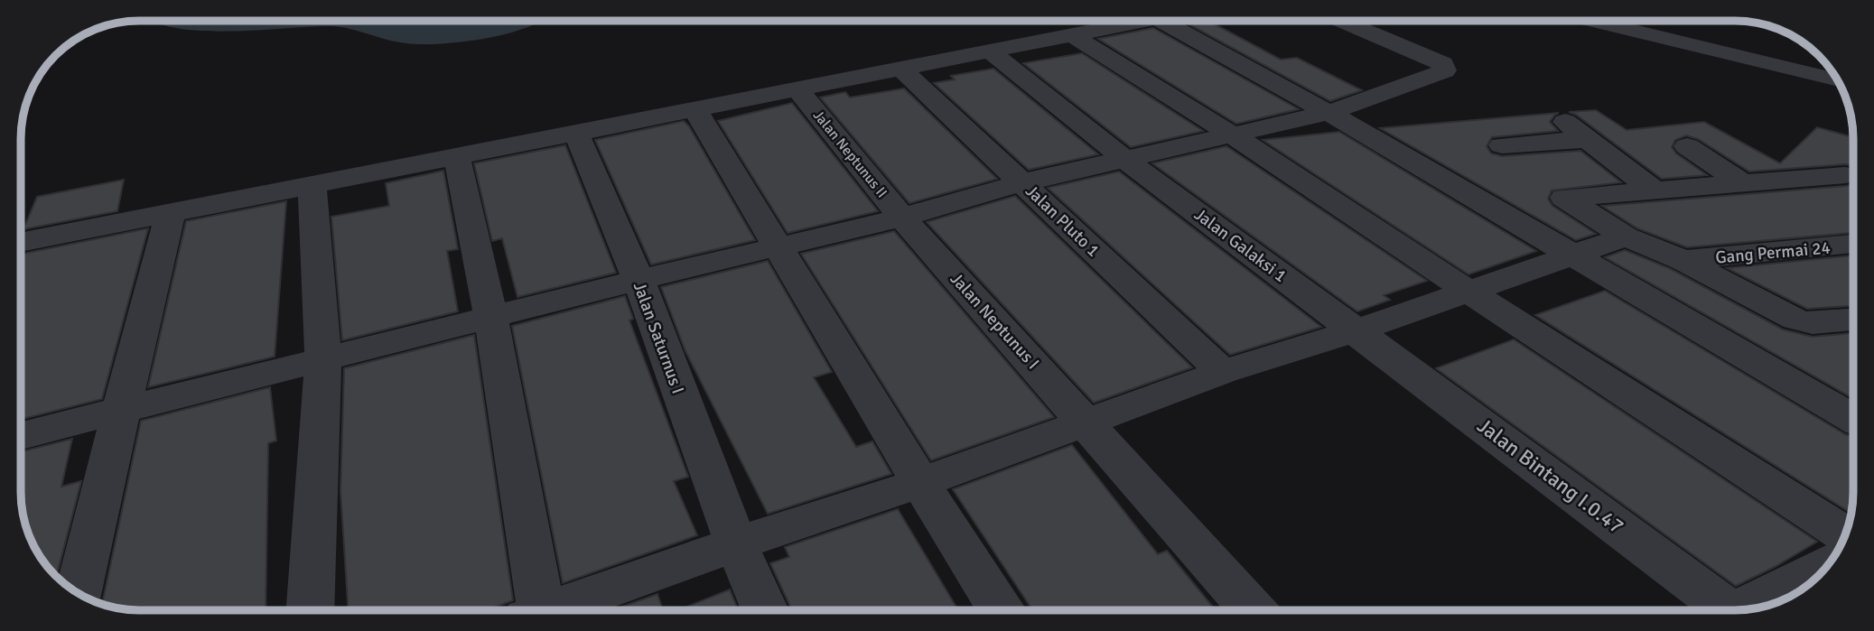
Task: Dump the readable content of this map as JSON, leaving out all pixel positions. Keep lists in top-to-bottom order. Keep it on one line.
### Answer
{"streets":{"street":["Jalan Neptunus II","Jalan Pluto 1","Jalan Galaksi 1","Gang Permai 24","Jalan Neptunus I","Jalan Saturnus I","Jalan Bintang I.0.47"]},"crossings":[["Jalan Neptunus II","Jalan Neptunus I"],["Jalan Galaksi 1","Jalan Bintang I.0.47"]]}
